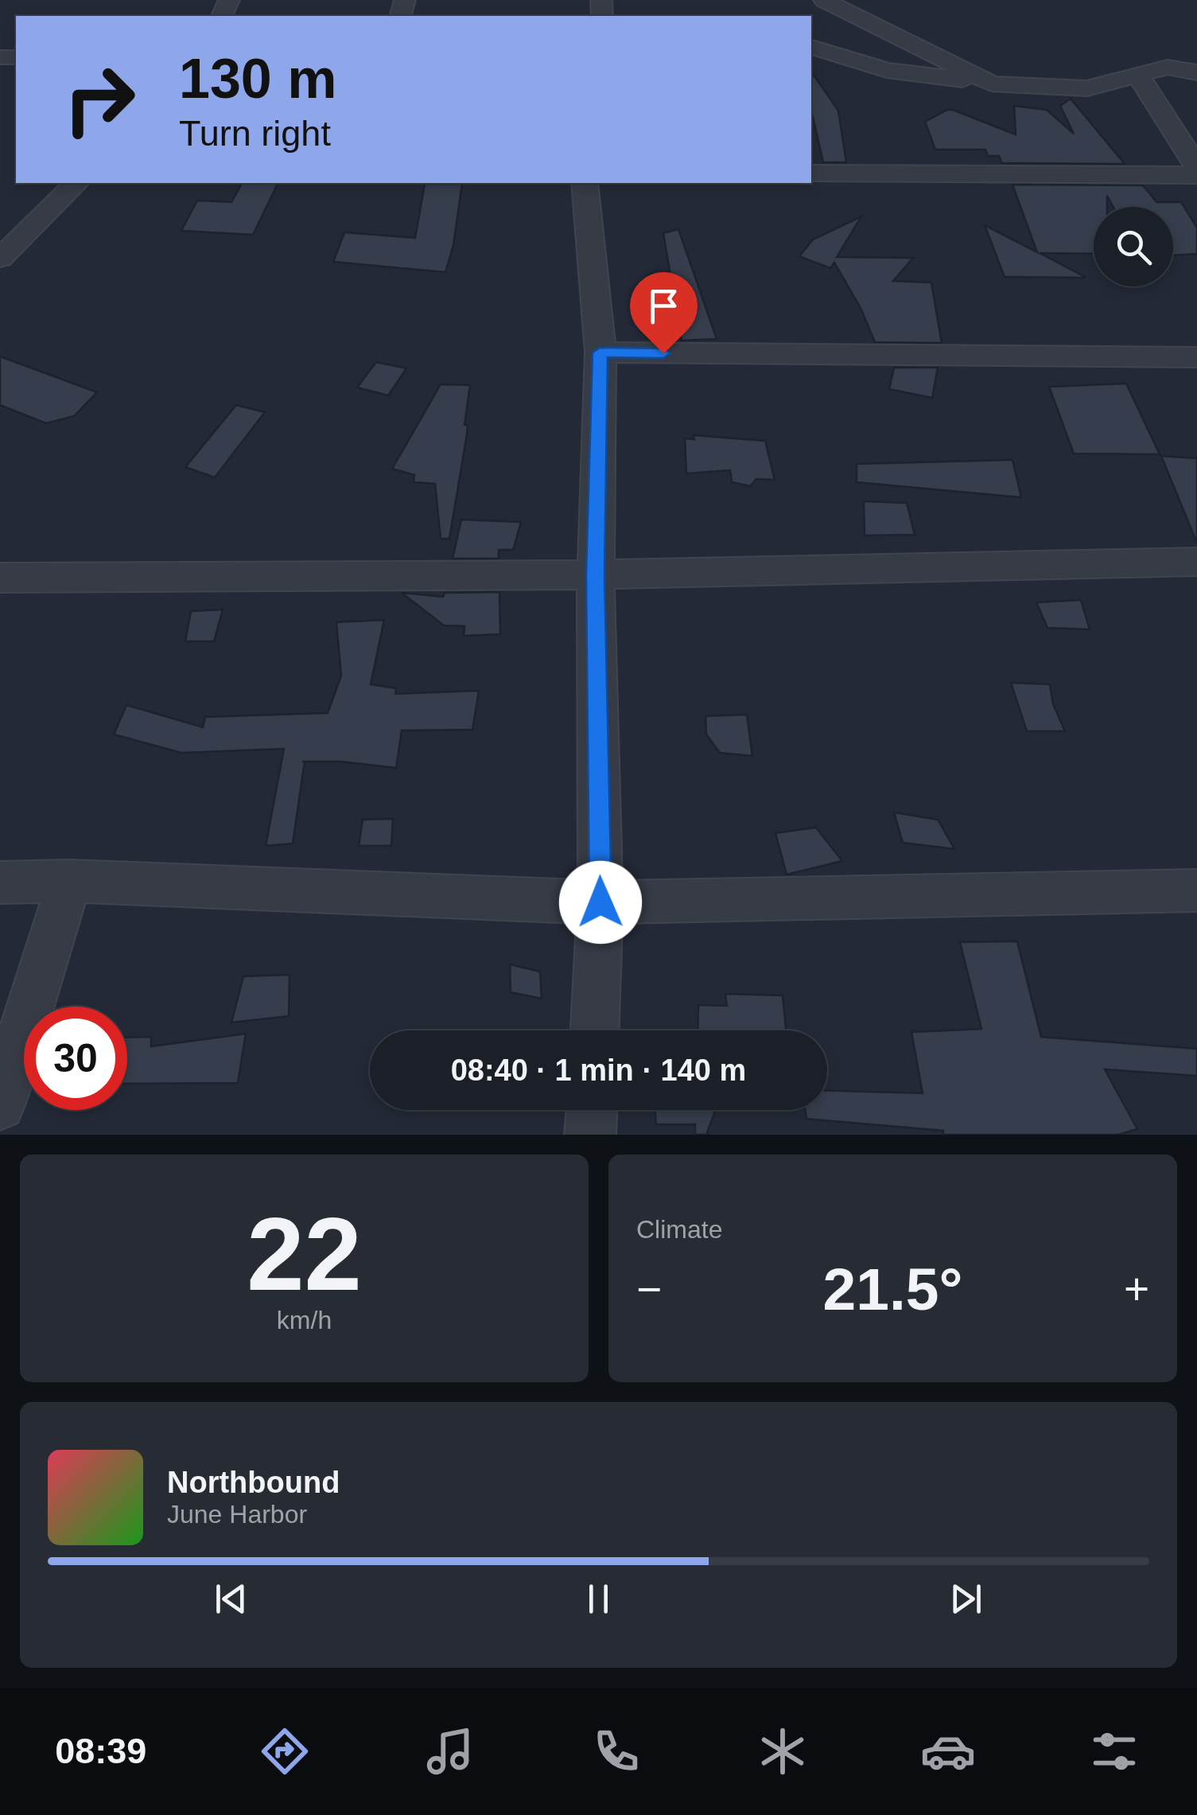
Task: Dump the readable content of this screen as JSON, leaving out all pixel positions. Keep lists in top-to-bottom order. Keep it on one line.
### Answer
{"page":{"turn":["130 m","Turn right"],"limit":"30","trip":"08:40 · 1 min · 140 m","tile":[["22","km/h"],"Climate"],"heat":["−","21.5°","+"],"song":["Northbound","June Harbor"],"tabs":"08:39"}}
